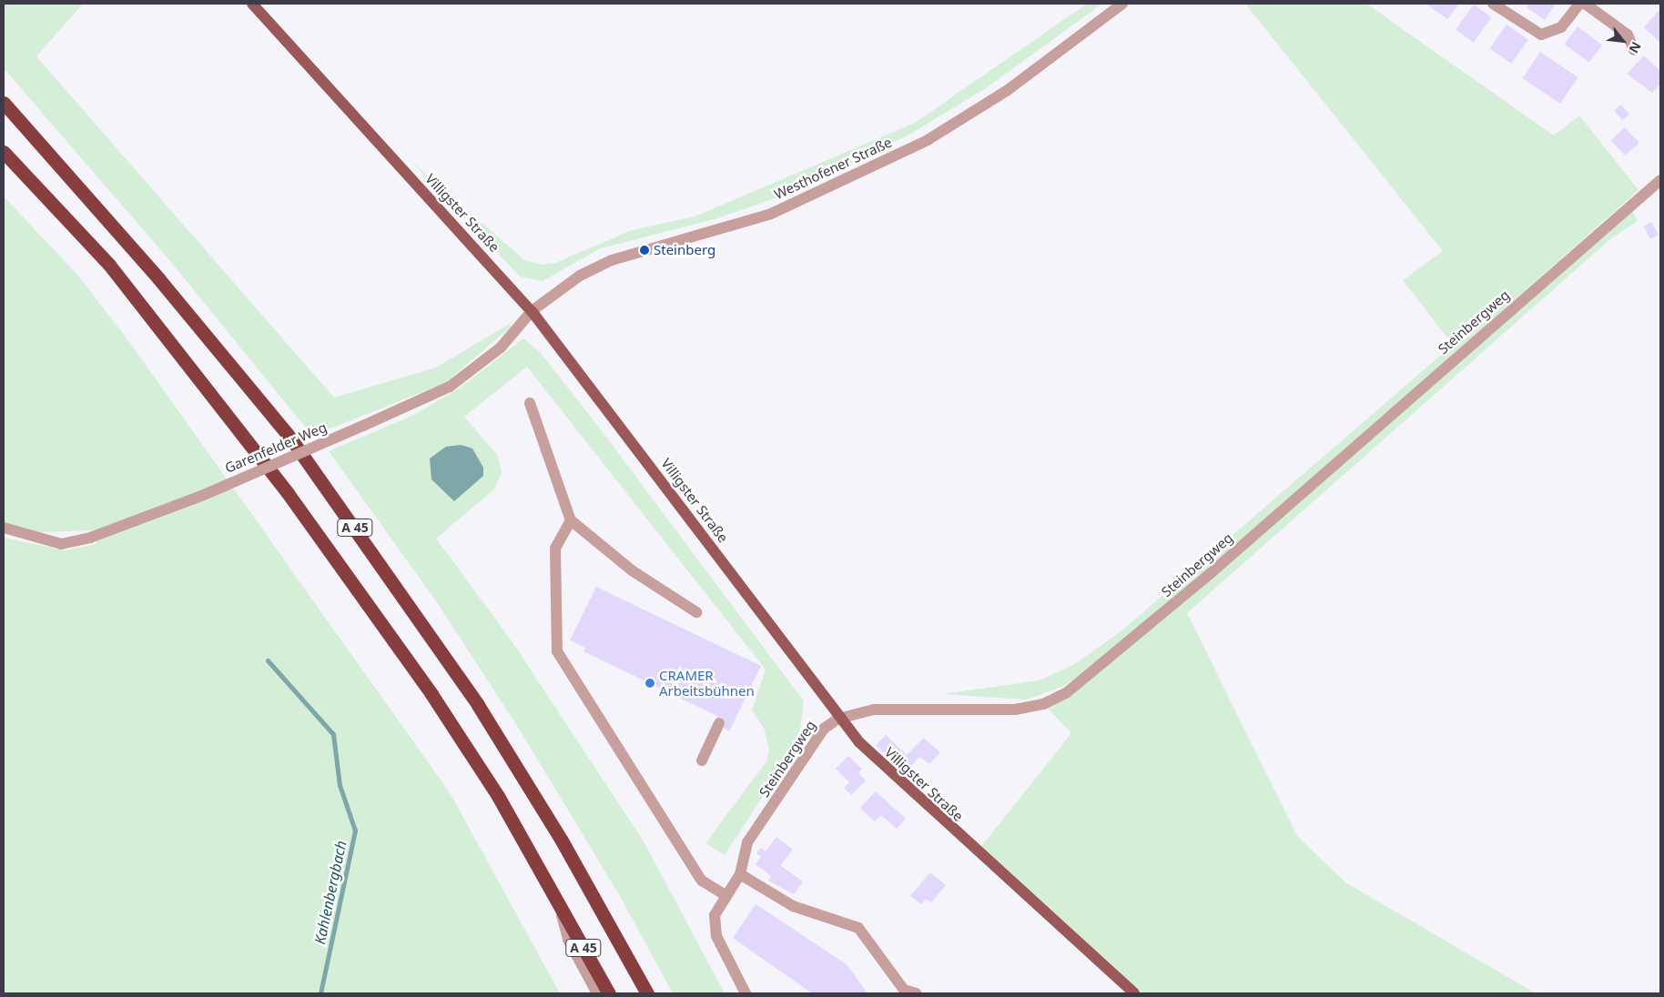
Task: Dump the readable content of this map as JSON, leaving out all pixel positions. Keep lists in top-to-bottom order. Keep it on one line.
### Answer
{"streets":{"highway":["A 45"],"main road":["Villigster Straße"],"street":["Westhofener Straße","Steinbergweg","Garenfelder Weg"]},"crossings":[["Westhofener Straße","Villigster Straße"],["Westhofener Straße","Garenfelder Weg"],["Villigster Straße","Steinbergweg"],["Villigster Straße","Garenfelder Weg"]],"water":["Kahlenbergbach"],"places":["Steinberg","CRAMER Arbeitsbühnen"],"north":"bottom right"}
